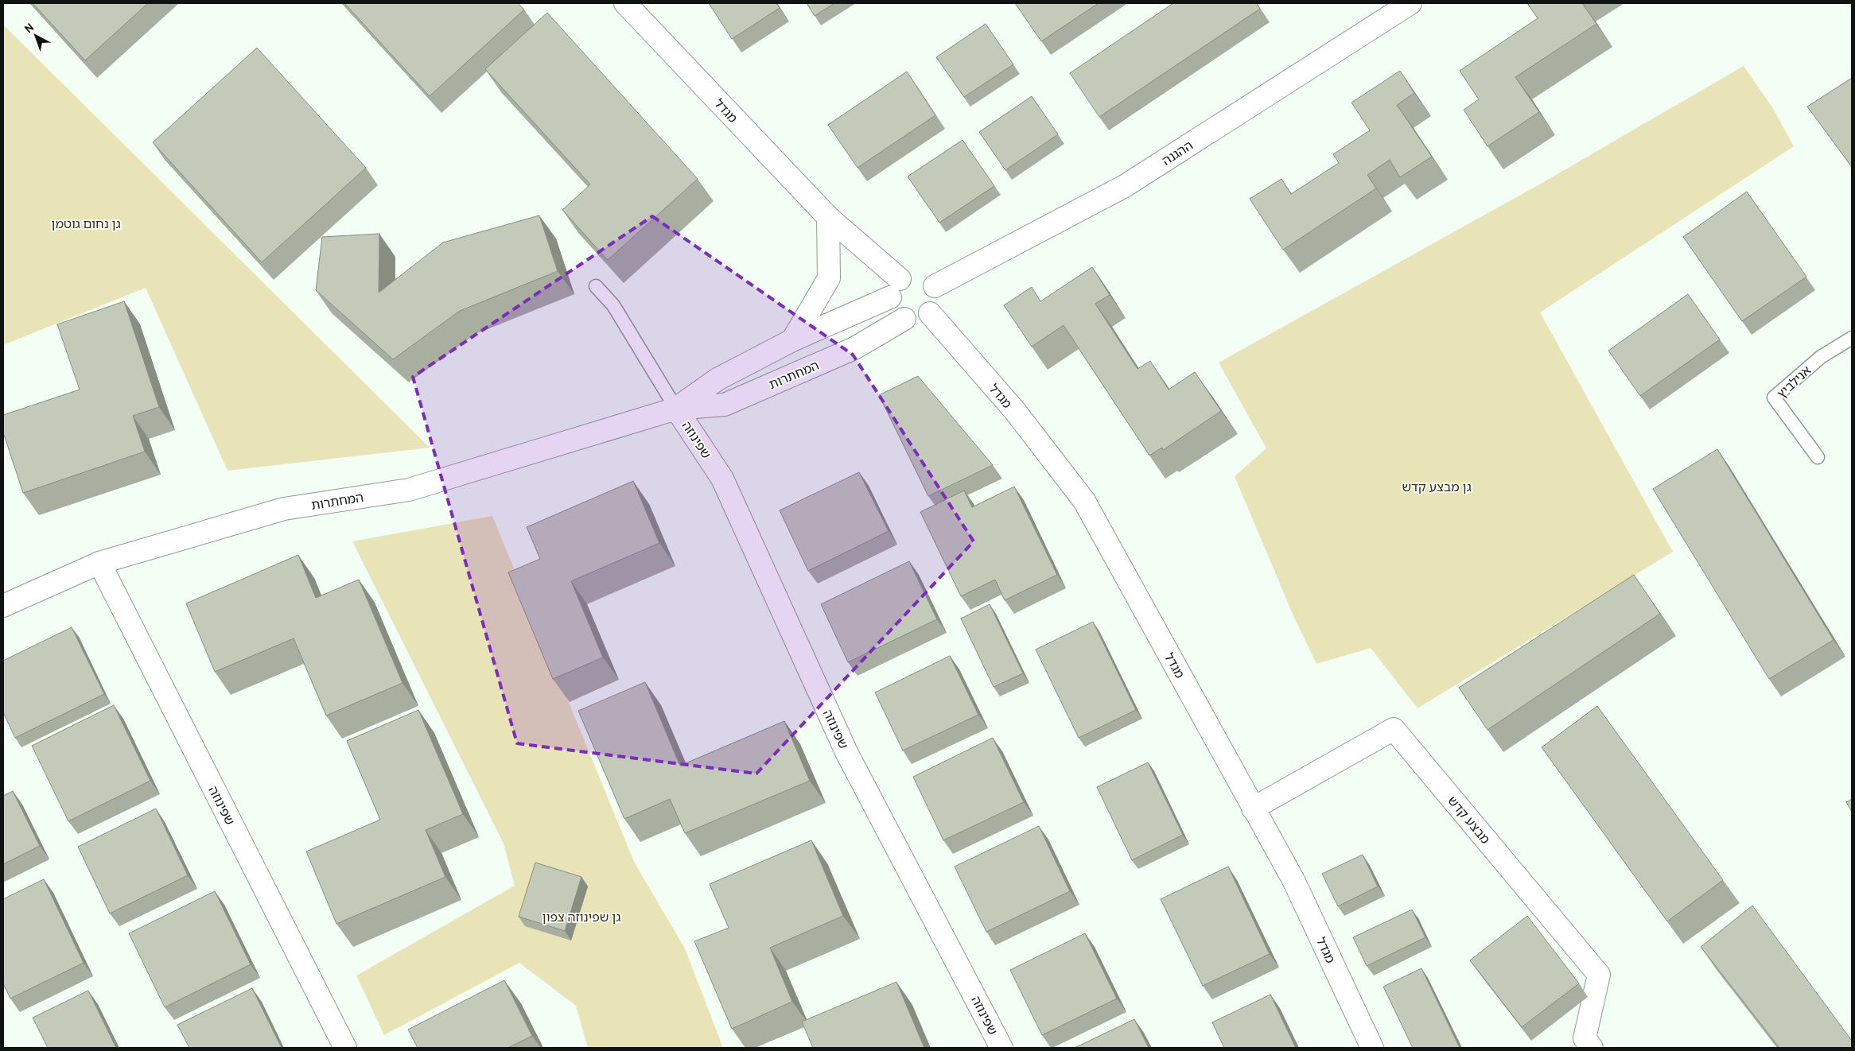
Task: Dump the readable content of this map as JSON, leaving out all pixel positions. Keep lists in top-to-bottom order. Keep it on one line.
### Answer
{"streets":{"street":["מגדל","ההגנה","המחתרות","שפינוזה","מבצע קדש"],"lane":["אנילביץ"]},"crossings":[["מגדל","ההגנה"],["מגדל","המחתרות"],["מגדל","מבצע קדש"],["ההגנה","המחתרות"],["המחתרות","שפינוזה"]],"parks":["גן נחום גוטמן","גן מבצע קדש","גן שפינוזה צפון"],"north":"top left"}
